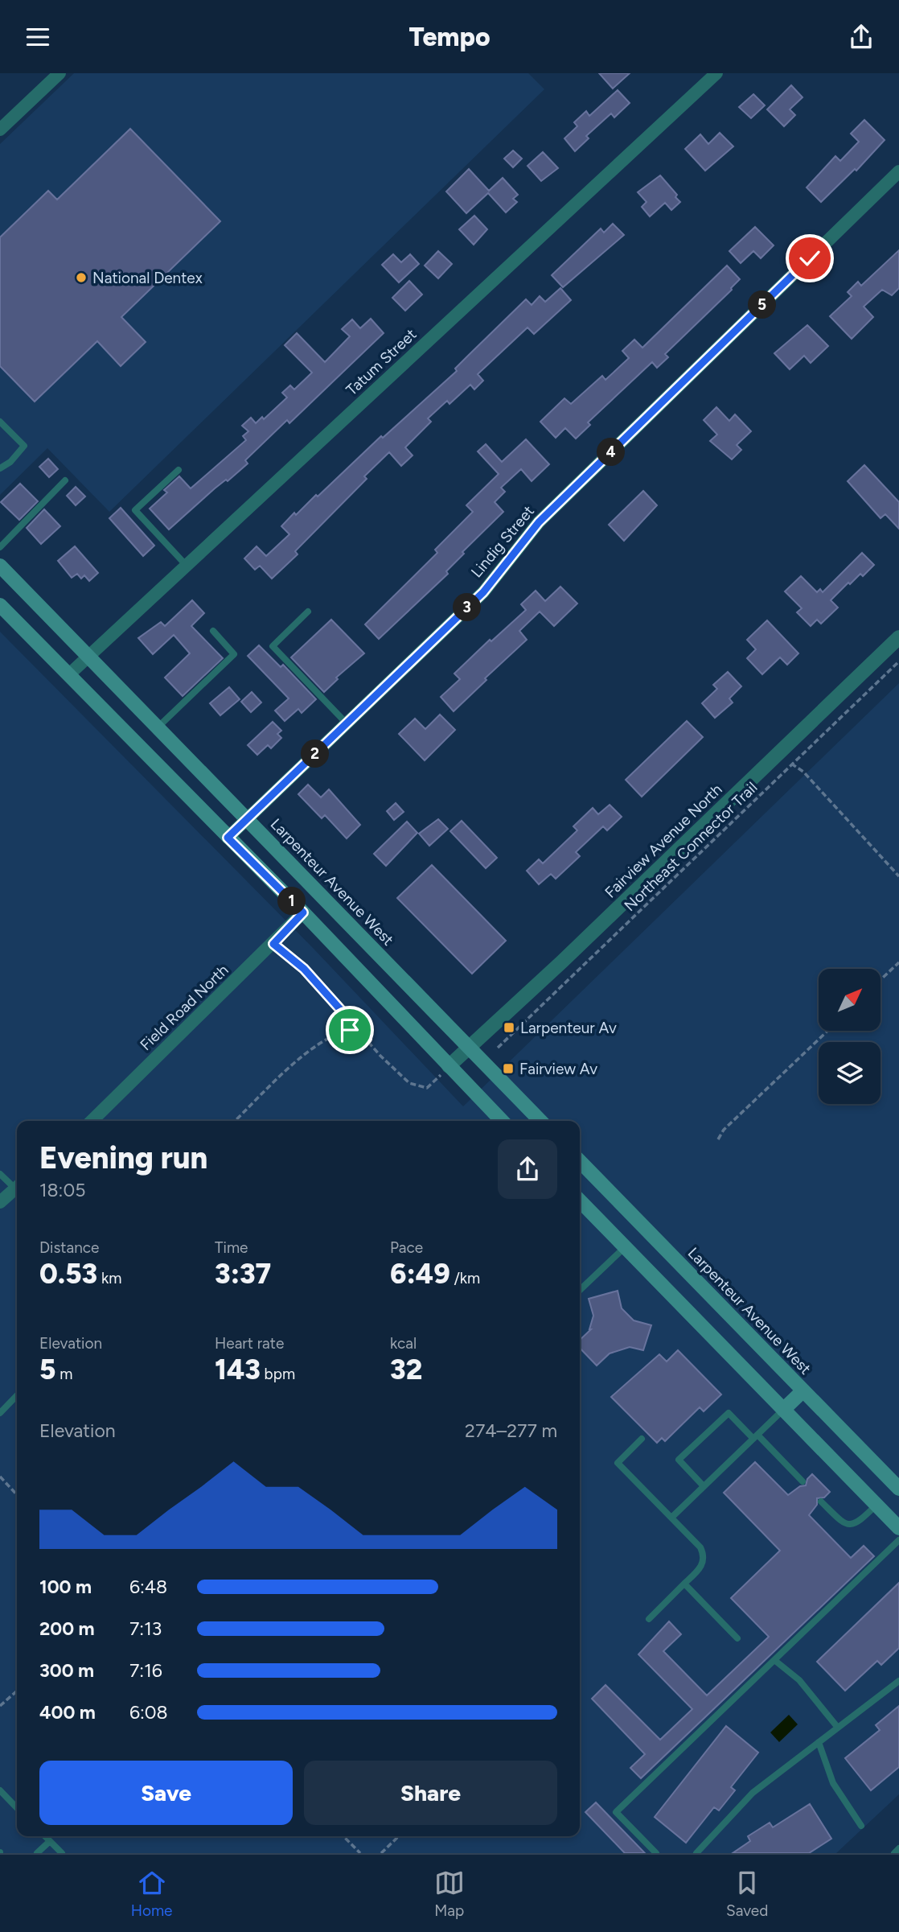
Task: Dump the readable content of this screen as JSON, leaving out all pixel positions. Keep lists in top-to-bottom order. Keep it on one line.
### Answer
{"streets":{"main road":["Larpenteur Avenue West"],"street":["Tatum Street","Lindig Street","Fairview Avenue North","Field Road North"],"path":["Northeast Connector Trail"]},"crossings":[["Tatum Street","Larpenteur Avenue West"],["Lindig Street","Larpenteur Avenue West"],["Fairview Avenue North","Larpenteur Avenue West"]],"places":{"other":["National Dentex"],"transit":["Larpenteur Av","Fairview Av"]},"north":"top right","page":{"header":"Tempo","pins":["5","4","3","2","1"],"heading":["Evening run","18:05"],"stats":[["Distance","0.53 km"],["Time","3:37"],["Pace","6:49 /km"],["Elevation","5 m"],["Heart rate","143 bpm"],["kcal","32"]],"chart":["Elevation","274–277 m"],"list":[{"name":"100 m","note":"6:48"},{"name":"200 m","note":"7:13"},{"name":"300 m","note":"7:16"},{"name":"400 m","note":"6:08"}],"buttons":["Save","Share"],"tabs":["Home","Map","Saved"]}}
